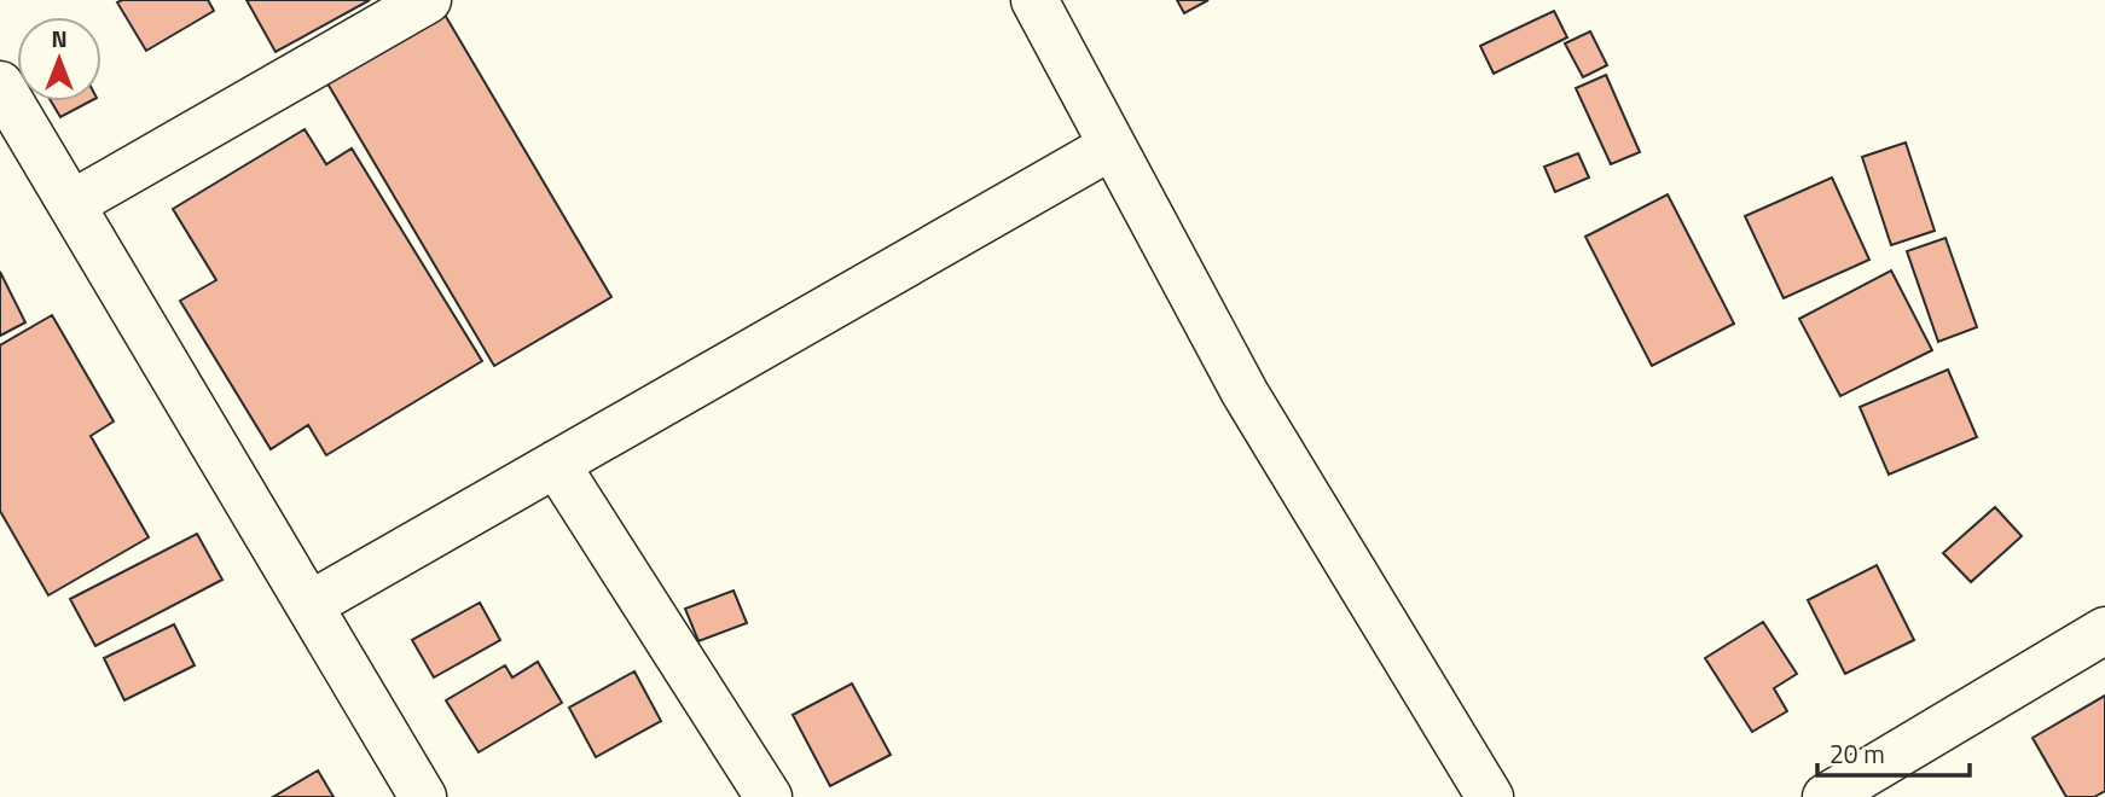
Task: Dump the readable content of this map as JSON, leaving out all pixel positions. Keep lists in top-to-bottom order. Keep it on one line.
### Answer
{"scale_bar":"20 m","north":"top"}
